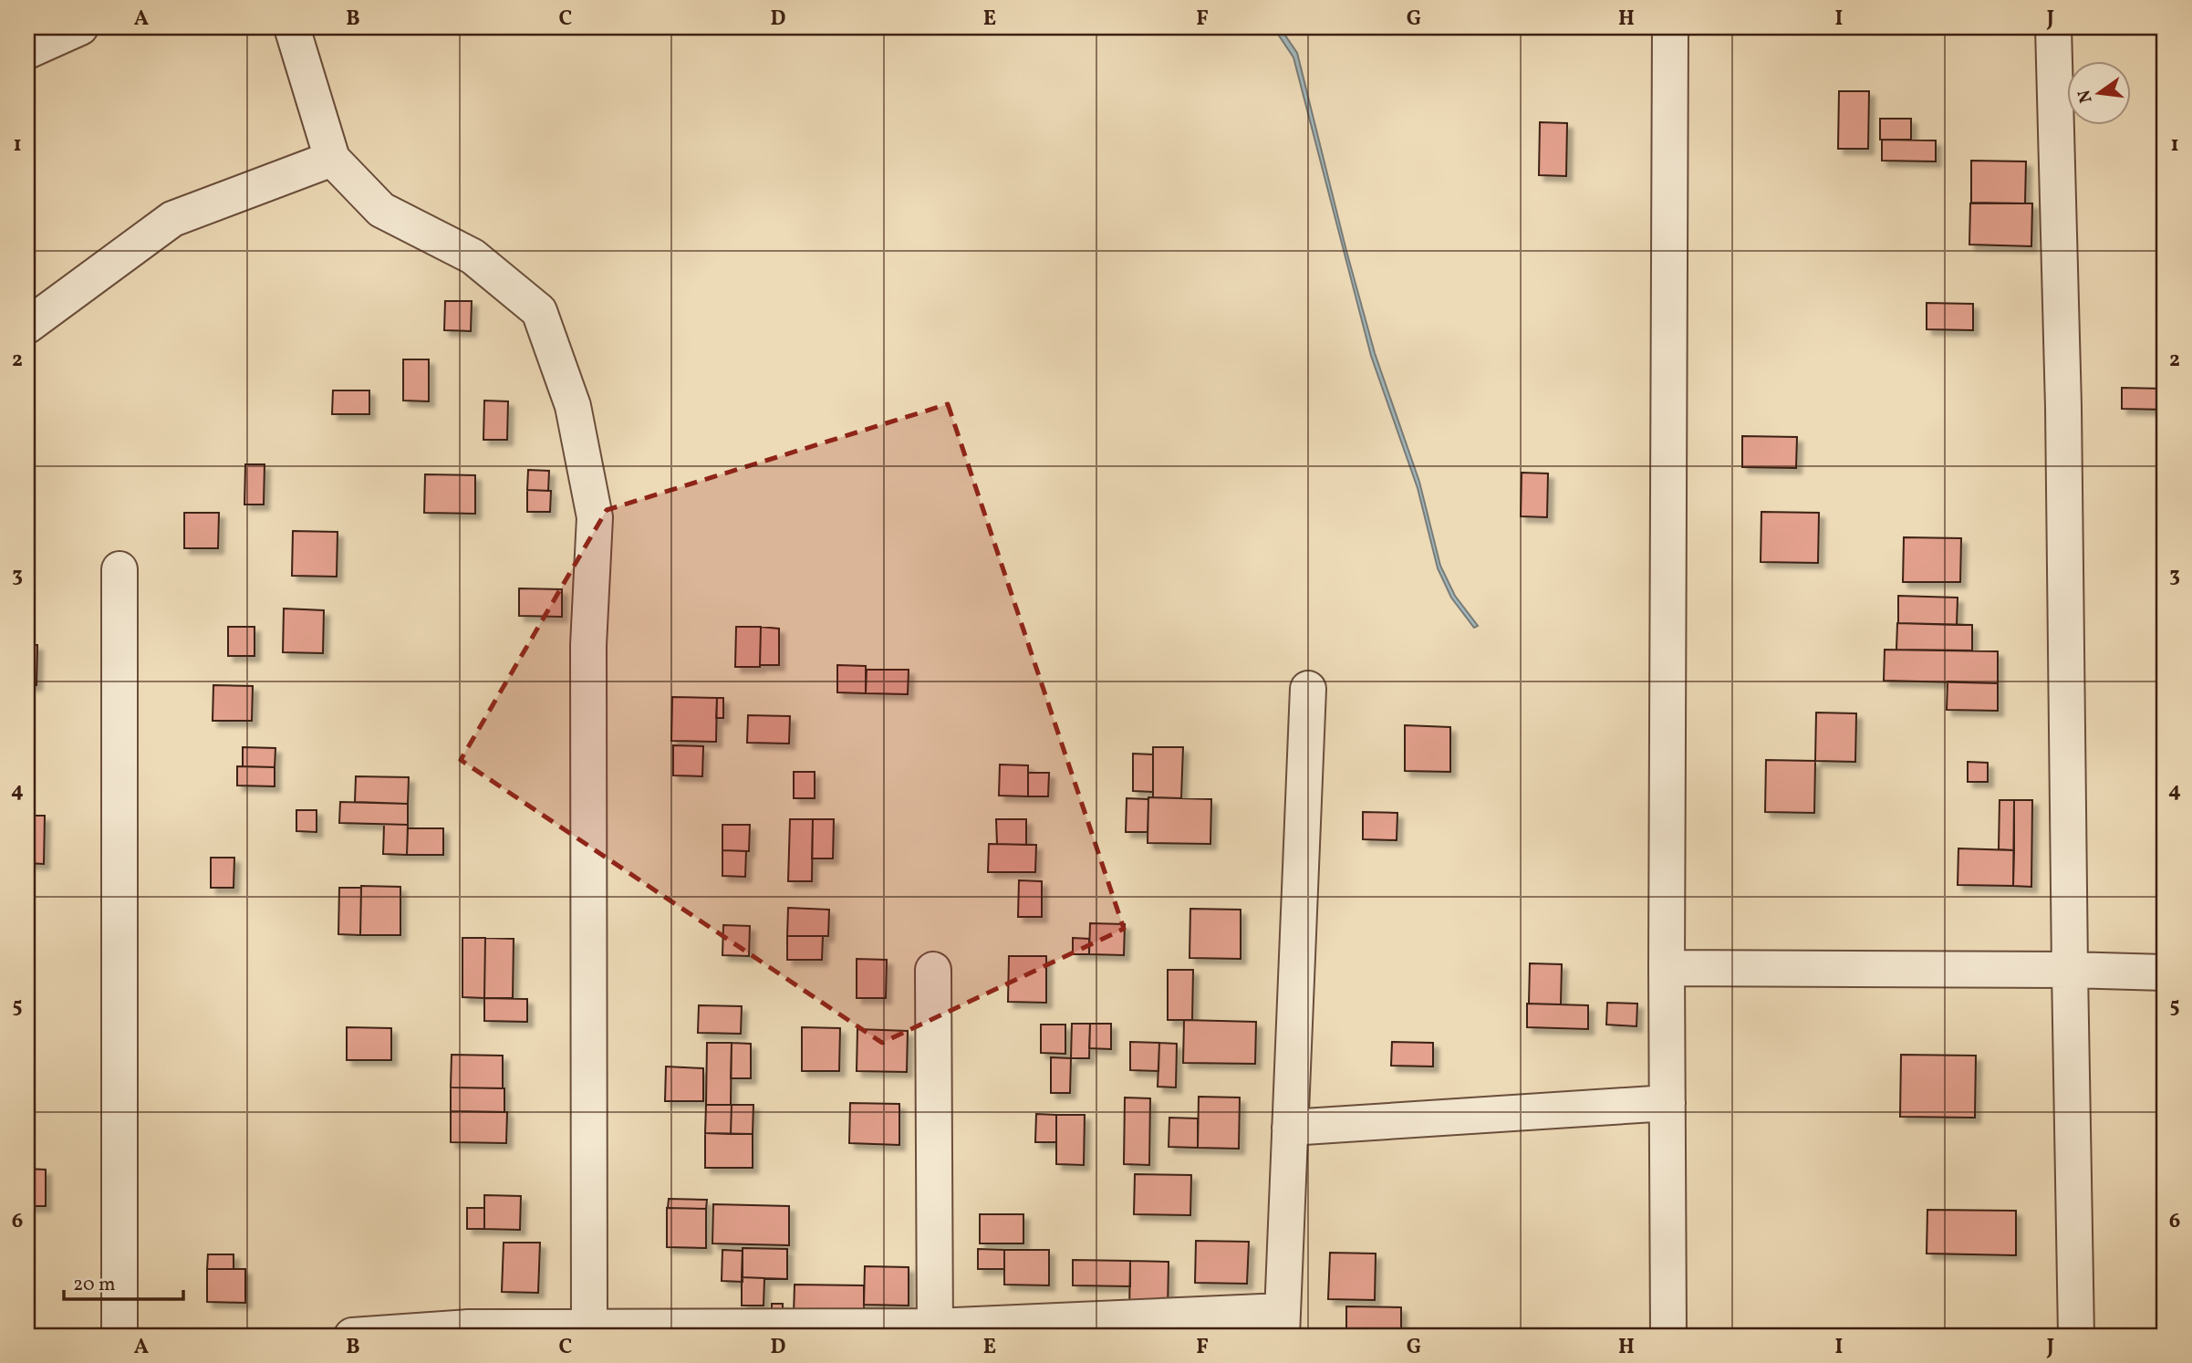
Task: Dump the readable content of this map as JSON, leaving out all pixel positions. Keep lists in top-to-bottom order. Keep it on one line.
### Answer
{"scale_bar":"20 m","north":"left","grid":{"columns":["A","B","C","D","E","F","G","H","I","J"],"rows":["1","2","3","4","5","6"]}}
